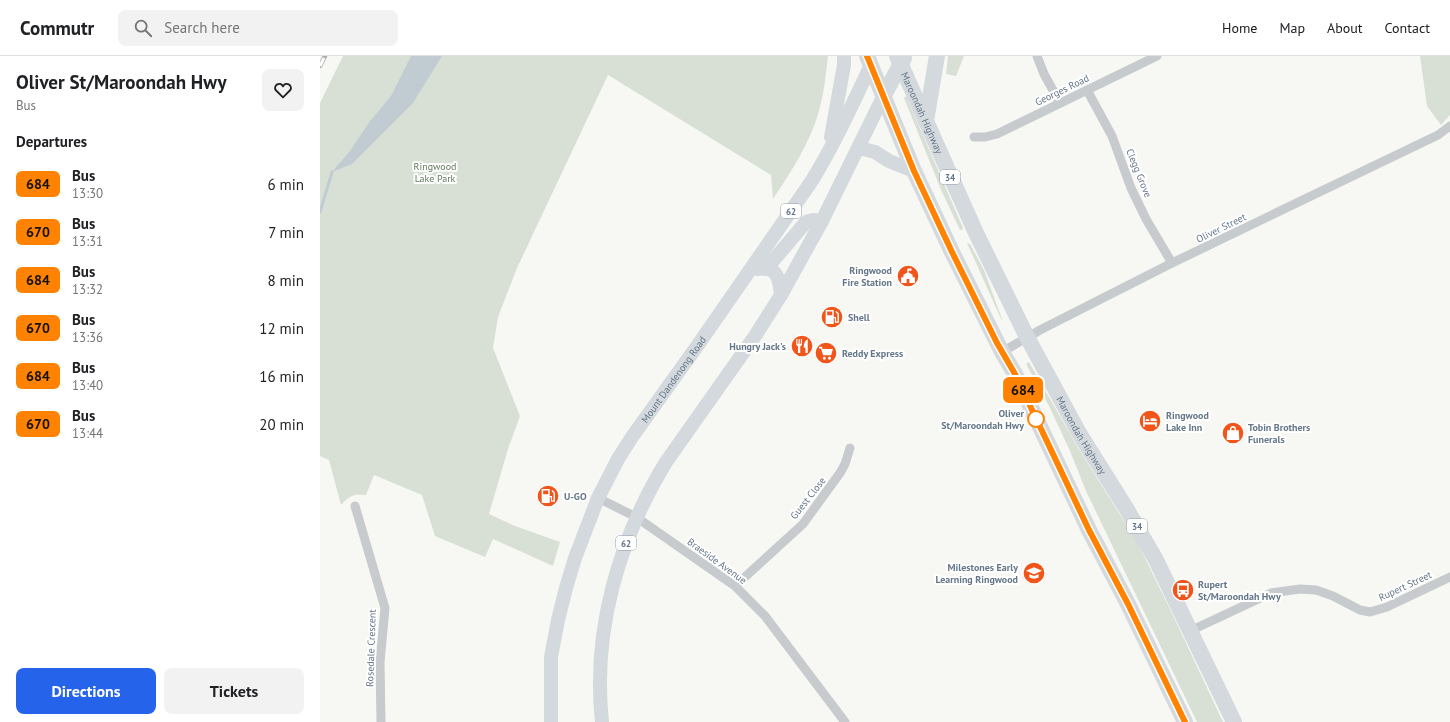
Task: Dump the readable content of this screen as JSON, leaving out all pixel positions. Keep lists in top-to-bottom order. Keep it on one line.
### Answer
{"streets":{"highway":["Maroondah Highway","34","62"],"main road":["Mount Dandenong Road"],"street":["Georges Road","Clegg Grove","Oliver Street","Guest Close","Braeside Avenue","Rupert Street","Rosedale Crescent"]},"crossings":[["Georges Road","Clegg Grove"],["Maroondah Highway","62"],["Maroondah Highway","Oliver Street"],["Maroondah Highway","Rupert Street"],["Clegg Grove","Oliver Street"],["62","Braeside Avenue"],["Mount Dandenong Road","Braeside Avenue"],["Guest Close","Braeside Avenue"]],"parks":["Ringwood Lake Park"],"places":{"public building":["Ringwood Fire Station"],"fuel station":["Shell","U-GO"],"restaurant":["Hungry Jack's"],"supermarket":["Reddy Express"],"other":["Oliver St/Maroondah Hwy"],"hotel":["Ringwood Lake Inn"],"shop":["Tobin Brothers Funerals"],"school or university":["Milestones Early Learning Ringwood"],"bus stop":["Rupert St/Maroondah Hwy"]},"lines":["bus line 684"],"page":{"header":"Commutr","search":"Search here","nav":["Home","Map","About","Contact"],"heading":[["Oliver St/Maroondah Hwy","Bus"],"Departures"],"on_map":"684","list":[{"mark":"684","name":"Bus","note":"13:30","value":"6 min"},{"mark":"670","name":"Bus","note":"13:31","value":"7 min"},{"mark":"684","name":"Bus","note":"13:32","value":"8 min"},{"mark":"670","name":"Bus","note":"13:36","value":"12 min"},{"mark":"684","name":"Bus","note":"13:40","value":"16 min"},{"mark":"670","name":"Bus","note":"13:44","value":"20 min"}],"buttons":["Directions","Tickets"]}}
